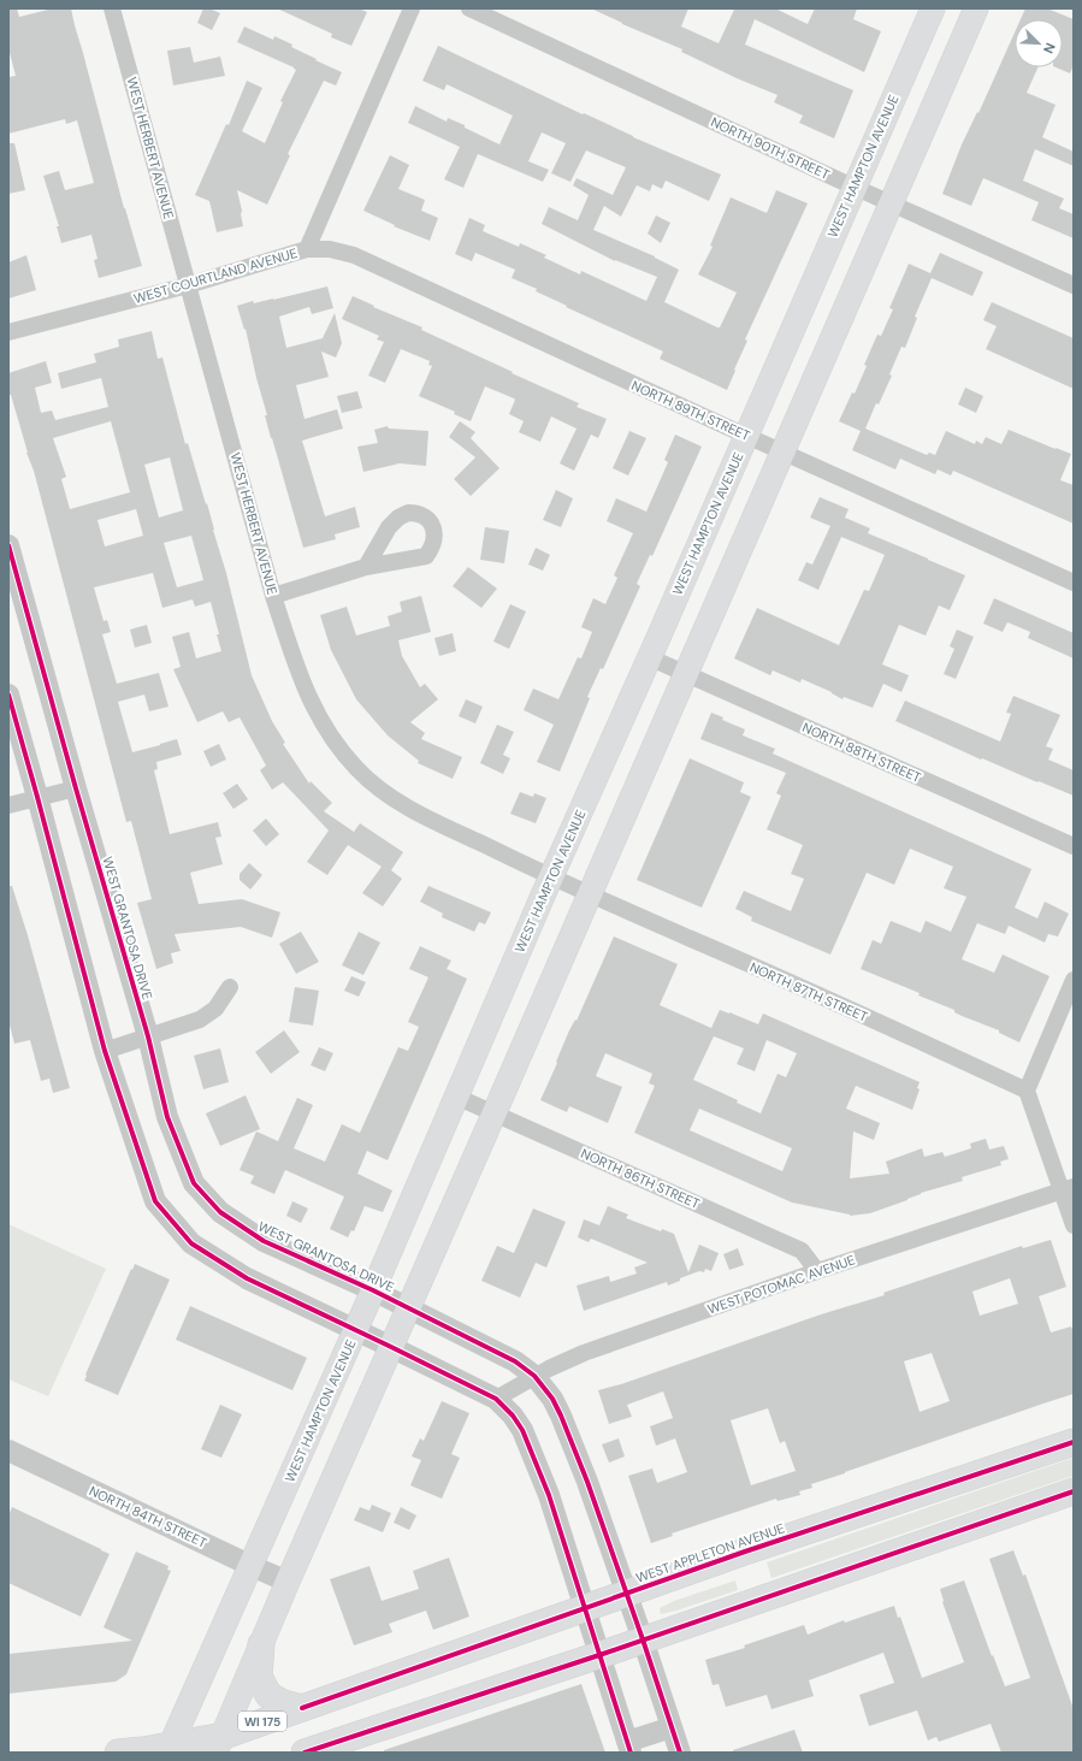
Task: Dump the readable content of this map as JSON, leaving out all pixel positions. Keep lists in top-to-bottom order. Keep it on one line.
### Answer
{"streets":{"main road":["WEST HAMPTON AVENUE","WEST APPLETON AVENUE","WI 175"],"street":["WEST HERBERT AVENUE","NORTH 90TH STREET","WEST COURTLAND AVENUE","NORTH 89TH STREET","NORTH 88TH STREET","WEST GRANTOSA DRIVE","NORTH 87TH STREET","NORTH 86TH STREET","WEST POTOMAC AVENUE","NORTH 84TH STREET"]},"crossings":[["WEST HERBERT AVENUE","WEST HAMPTON AVENUE"],["WEST HERBERT AVENUE","WEST COURTLAND AVENUE"],["WEST HERBERT AVENUE","NORTH 87TH STREET"],["NORTH 90TH STREET","WEST HAMPTON AVENUE"],["WEST HAMPTON AVENUE","NORTH 89TH STREET"],["WEST HAMPTON AVENUE","NORTH 88TH STREET"],["WEST HAMPTON AVENUE","WEST GRANTOSA DRIVE"],["WEST HAMPTON AVENUE","NORTH 86TH STREET"],["WEST HAMPTON AVENUE","NORTH 84TH STREET"],["WEST HAMPTON AVENUE","WEST APPLETON AVENUE"],["WEST COURTLAND AVENUE","NORTH 89TH STREET"],["WEST GRANTOSA DRIVE","WEST POTOMAC AVENUE"],["WEST GRANTOSA DRIVE","WEST APPLETON AVENUE"],["NORTH 86TH STREET","WEST POTOMAC AVENUE"]],"north":"bottom right"}
